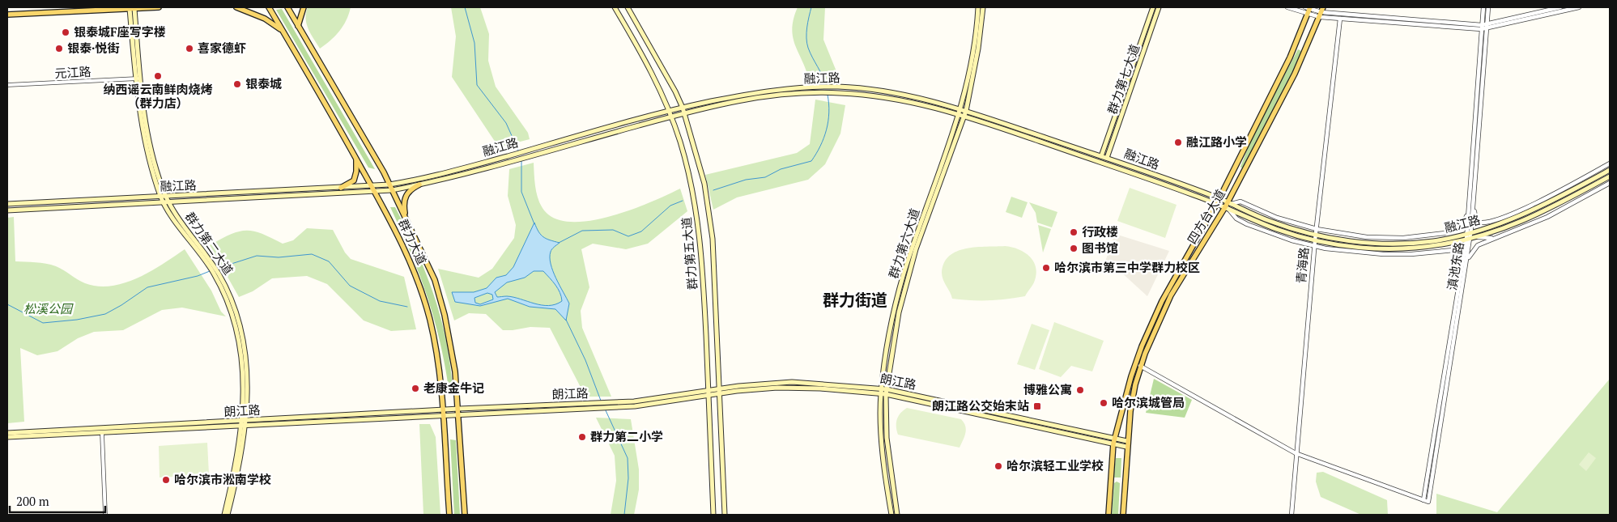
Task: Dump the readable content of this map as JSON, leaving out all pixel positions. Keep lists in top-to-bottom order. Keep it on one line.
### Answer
{"streets":{"main road":["融江路","群力第七大道","四方台大道","群力大道","群力第二大道","群力第六大道","群力第五大道","朗江路"],"street":["元江路","青海路","滇池东路"]},"crossings":[["元江路","群力第二大道"],["融江路","群力第七大道"],["融江路","四方台大道"],["融江路","群力大道"],["融江路","群力第二大道"],["融江路","群力第六大道"],["融江路","群力第五大道"],["融江路","青海路"],["融江路","滇池东路"],["四方台大道","朗江路"],["群力大道","朗江路"],["群力第二大道","朗江路"],["群力第六大道","朗江路"],["群力第五大道","朗江路"]],"districts":["群力街道"],"parks":["松溪公园"],"places":{"other":["银泰城F座写字楼","银泰·悦街","喜家德虾","纳西谣云南鲜肉烧烤 （群力店）","银泰城","融江路小学","行政楼","图书馆","哈尔滨市第三中学群力校区","老康金牛记","博雅公寓","哈尔滨城管局","群力第二小学","哈尔滨轻工业学校","哈尔滨市淞南学校"],"transit":["朗江路公交始末站"]},"scale_bar":"200 m"}
